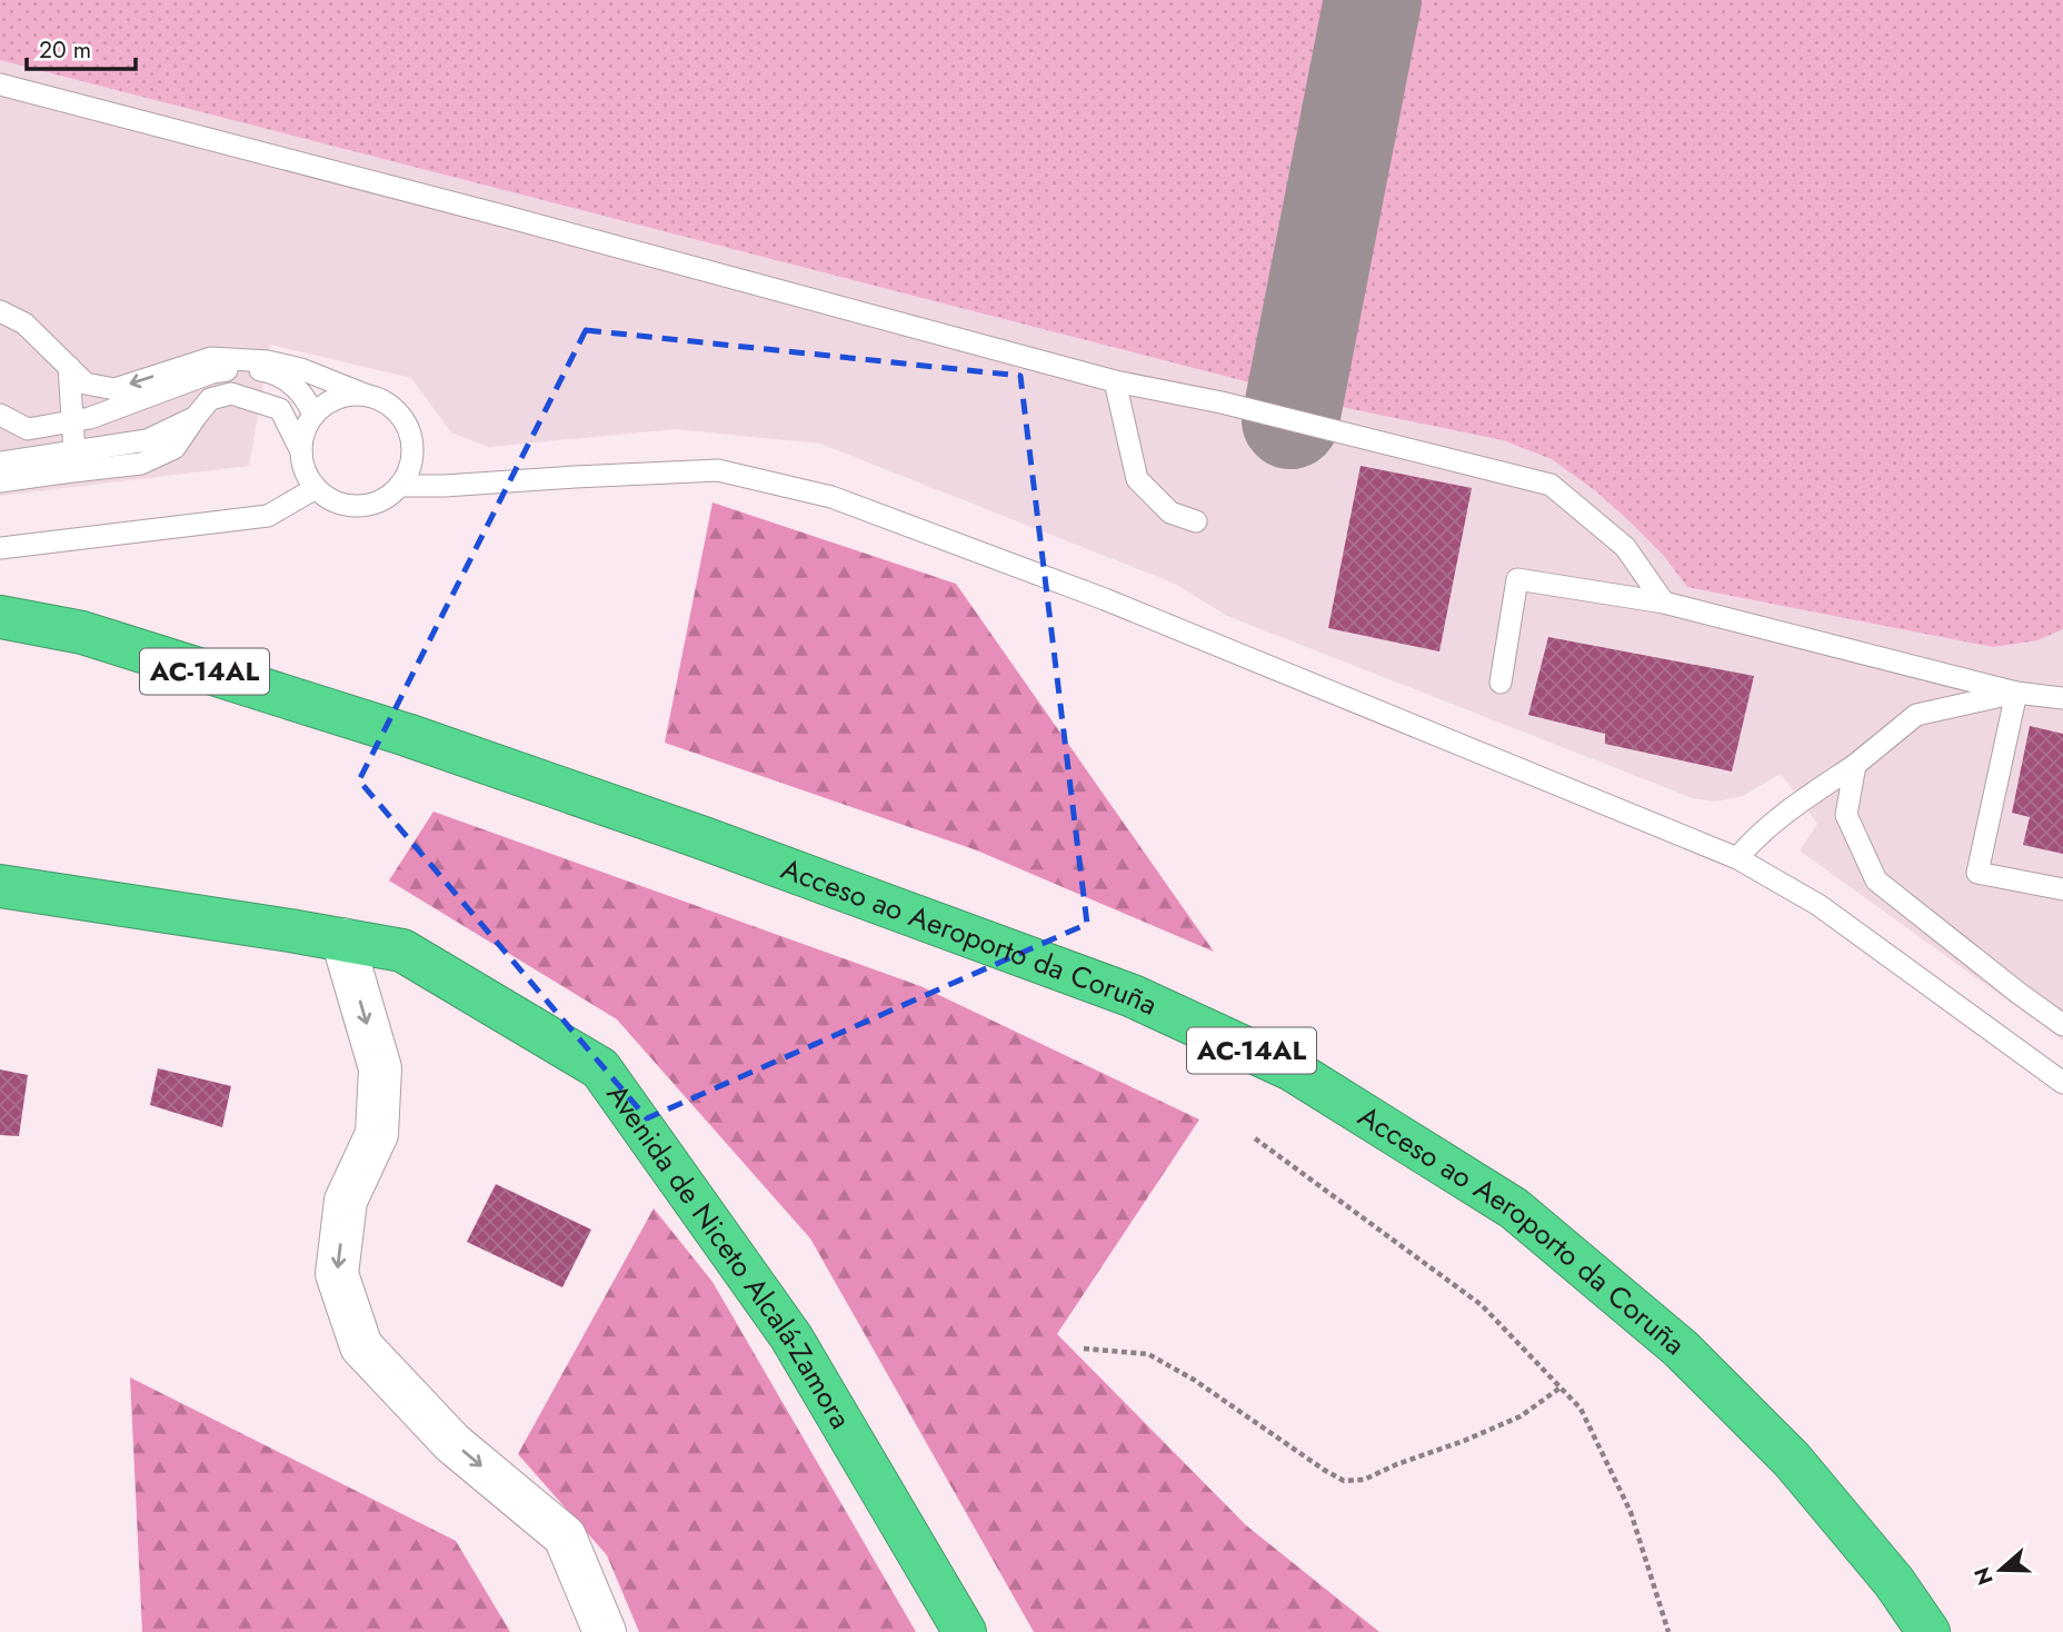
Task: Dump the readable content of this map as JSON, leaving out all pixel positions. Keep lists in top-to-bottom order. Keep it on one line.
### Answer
{"streets":{"highway":["AC-14AL","Acceso ao Aeroporto da Coruña","Avenida de Niceto Alcalá-Zamora"]},"scale_bar":"20 m","north":"left"}
